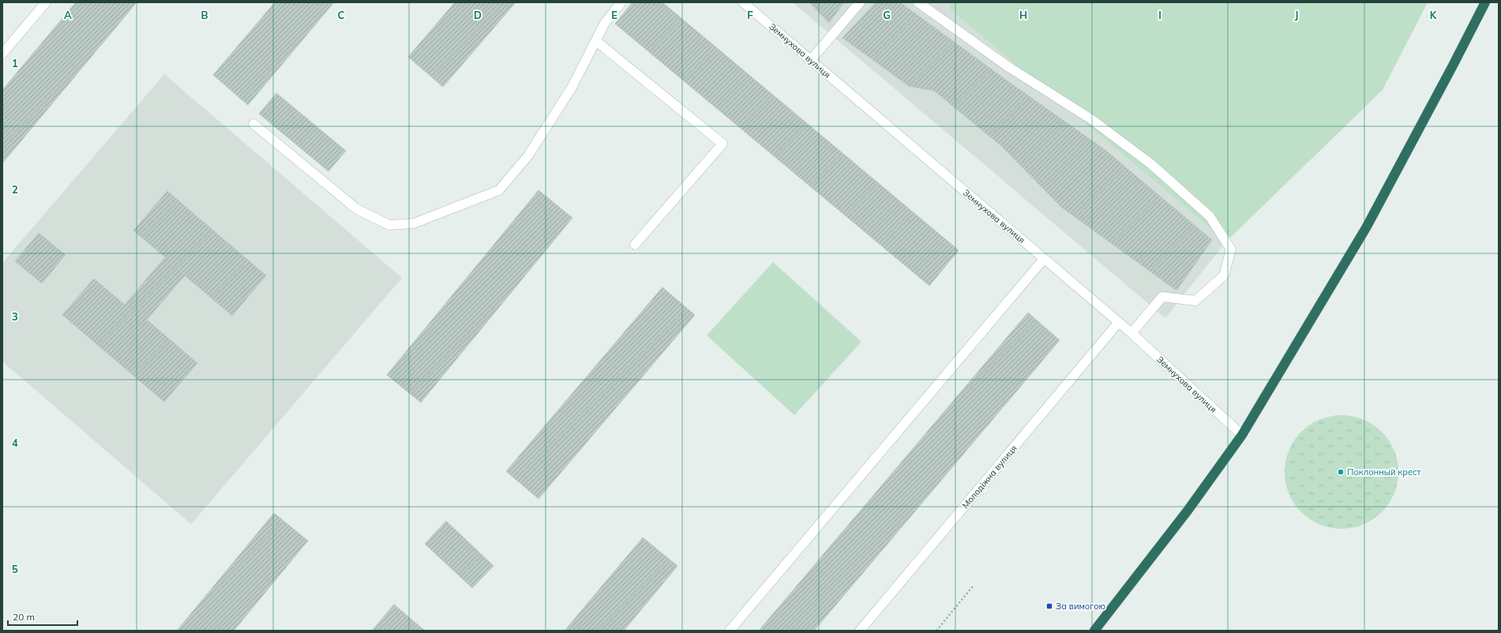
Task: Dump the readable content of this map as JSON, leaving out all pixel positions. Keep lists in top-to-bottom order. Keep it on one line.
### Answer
{"streets":{"street":["Земнухова вулиця","Молодіжна вулиця"]},"crossings":[["Земнухова вулиця","Молодіжна вулиця"]],"places":{"other":["Поклонный крест"],"transit":["За вимогою"]},"scale_bar":"20 m","grid":{"columns":["A","B","C","D","E","F","G","H","I","J","K"],"rows":["1","2","3","4","5"]}}
